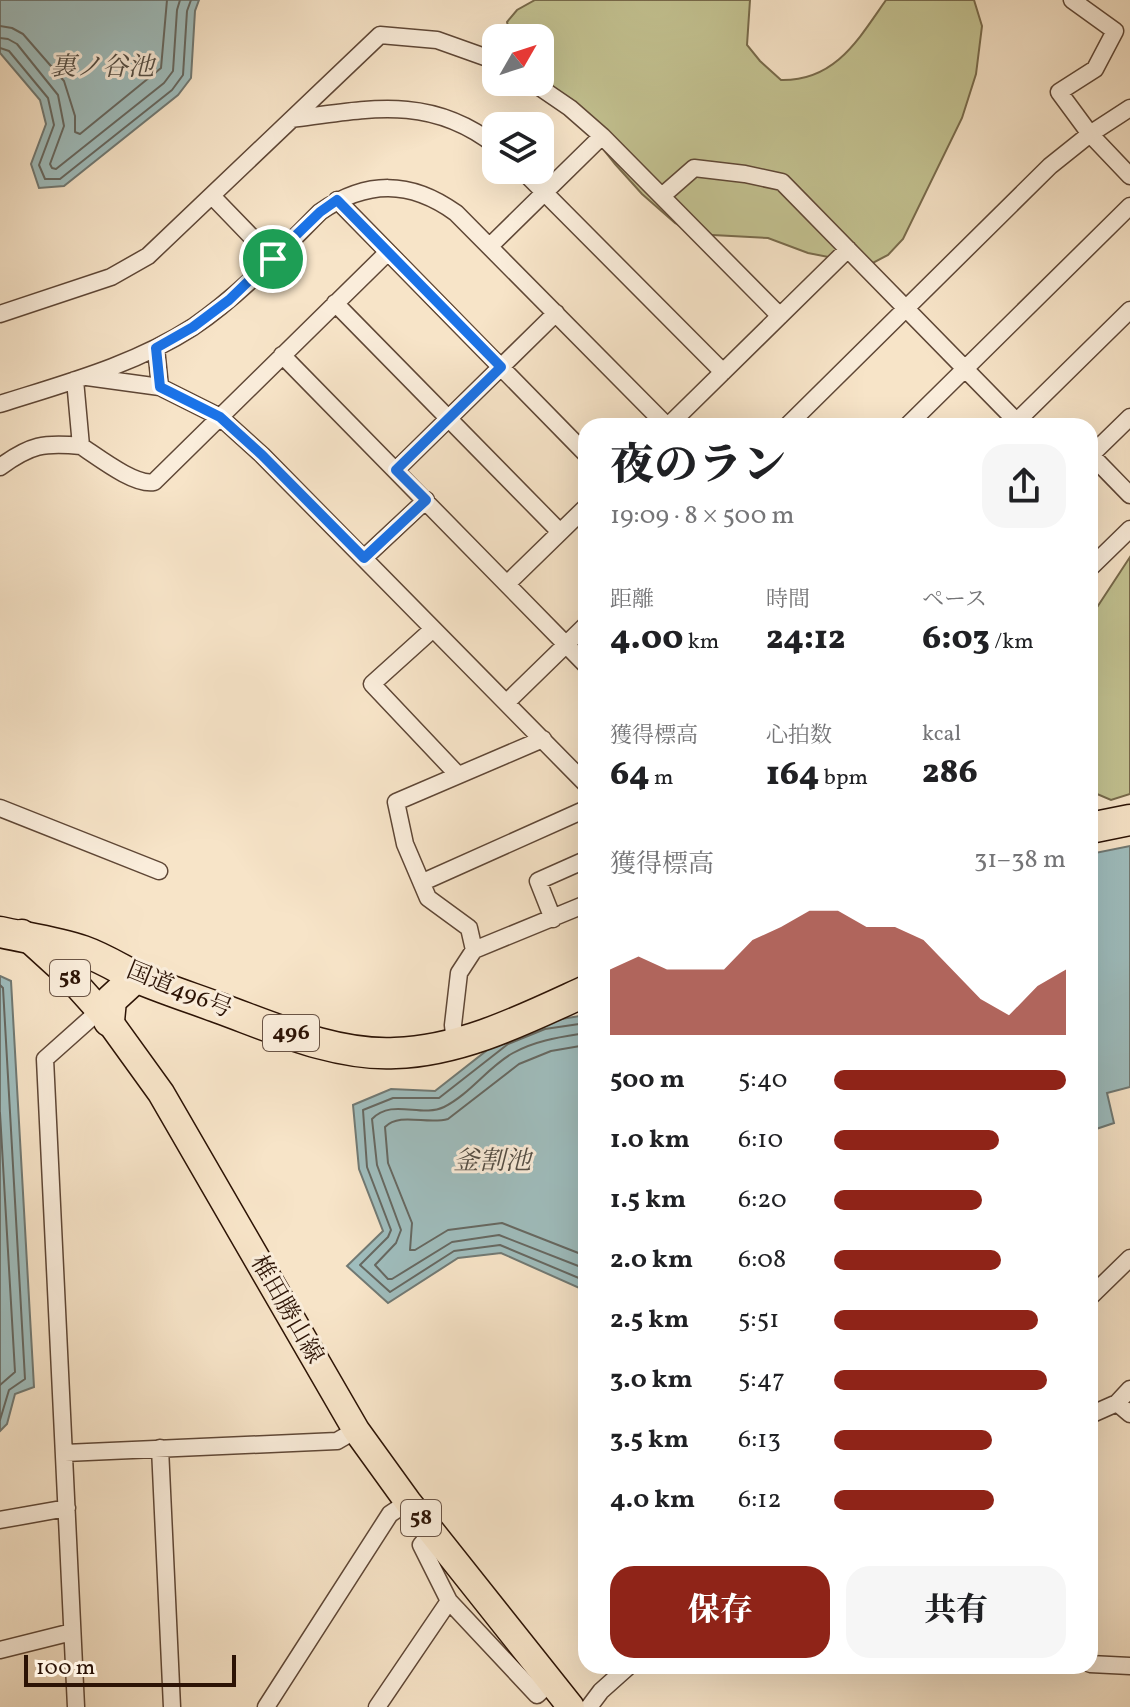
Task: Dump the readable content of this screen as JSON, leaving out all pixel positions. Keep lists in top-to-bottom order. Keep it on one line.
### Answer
{"streets":{"highway":["国道496号","496"],"main road":["58","椎田勝山線"]},"crossings":[["国道496号","椎田勝山線"]],"water":["裏ノ谷池","釜割池"],"scale_bar":"100 m","north":"top right","page":{"heading":["夜のラン","19:09 · 8 × 500 m"],"stats":[["距離","4.00 km"],["時間","24:12"],["ペース","6:03 /km"],["獲得標高","64 m"],["心拍数","164 bpm"],["kcal","286"]],"chart":["獲得標高","31–38 m"],"list":[{"name":"500 m","note":"5:40"},{"name":"1.0 km","note":"6:10"},{"name":"1.5 km","note":"6:20"},{"name":"2.0 km","note":"6:08"},{"name":"2.5 km","note":"5:51"},{"name":"3.0 km","note":"5:47"},{"name":"3.5 km","note":"6:13"},{"name":"4.0 km","note":"6:12"}],"buttons":["保存","共有"],"scale":"100 m"}}
